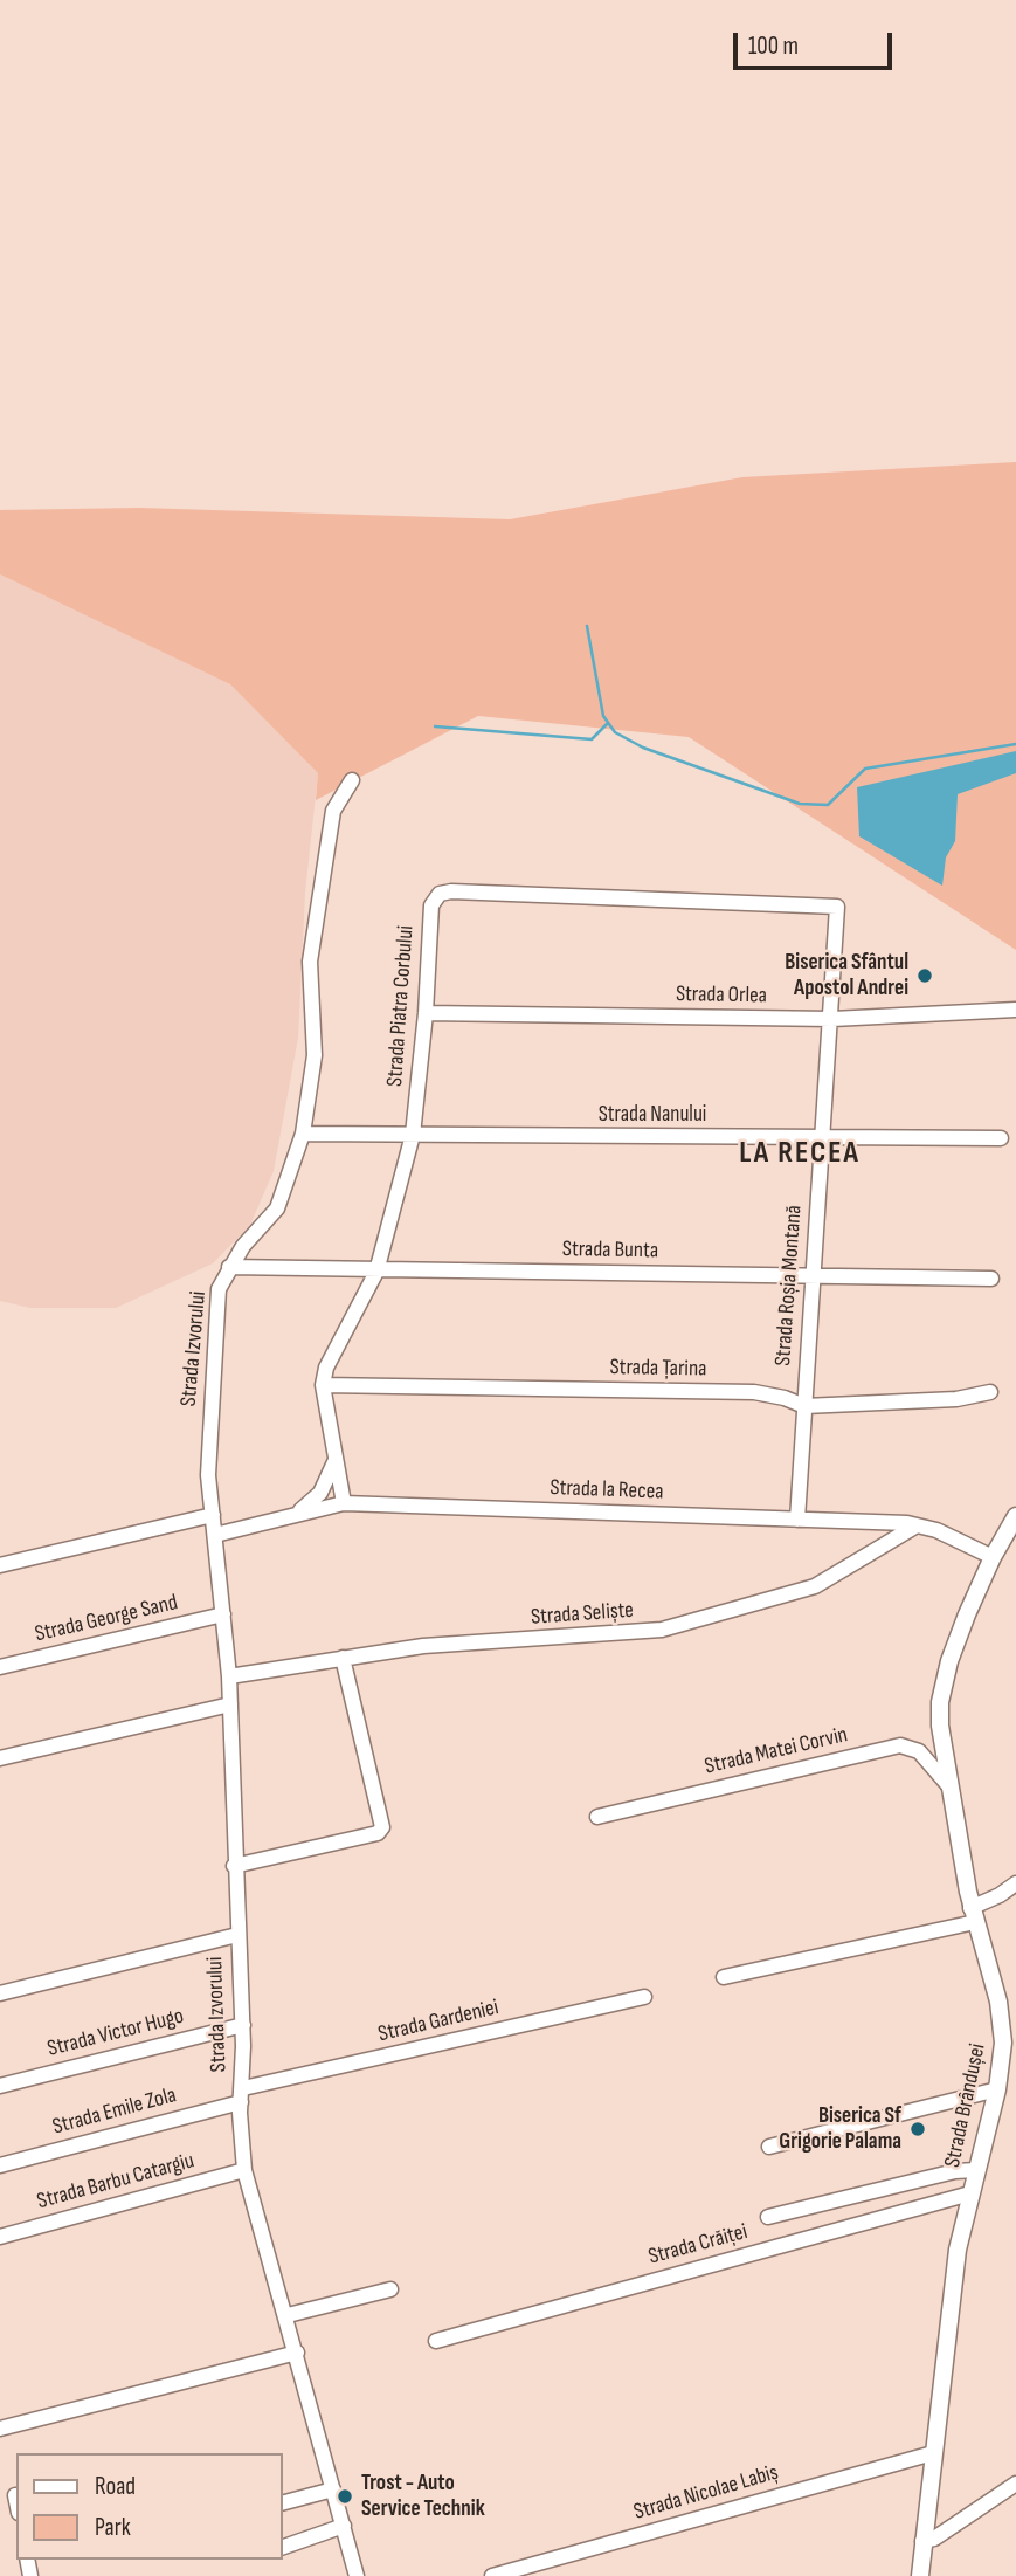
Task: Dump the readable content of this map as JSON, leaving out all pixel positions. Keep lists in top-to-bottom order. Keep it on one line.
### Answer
{"streets":{"main road":["Strada Brândușei"],"street":["Strada Orlea","Strada Piatra Corbului","Strada Nanului","Strada Bunta","Strada Roșia Montană","Strada Izvorului","Strada Țarina","Strada la Recea","Strada Seliște","Strada George Sand","Strada Matei Corvin","Strada Gardeniei","Strada Victor Hugo","Strada Emile Zola","Strada Barbu Catargiu","Strada Crăiței","Strada Nicolae Labiș"]},"crossings":[["Strada Orlea","Strada Piatra Corbului"],["Strada Orlea","Strada Roșia Montană"],["Strada Piatra Corbului","Strada Nanului"],["Strada Piatra Corbului","Strada Bunta"],["Strada Piatra Corbului","Strada Roșia Montană"],["Strada Piatra Corbului","Strada Țarina"],["Strada Piatra Corbului","Strada la Recea"],["Strada Nanului","Strada Roșia Montană"],["Strada Nanului","Strada Izvorului"],["Strada Bunta","Strada Roșia Montană"],["Strada Bunta","Strada Izvorului"],["Strada Roșia Montană","Strada Țarina"],["Strada Roșia Montană","Strada la Recea"],["Strada Izvorului","Strada la Recea"],["Strada Izvorului","Strada Seliște"],["Strada Izvorului","Strada George Sand"],["Strada Izvorului","Strada Gardeniei"],["Strada Izvorului","Strada Victor Hugo"],["Strada Izvorului","Strada Emile Zola"],["Strada Izvorului","Strada Barbu Catargiu"],["Strada la Recea","Strada Seliște"],["Strada la Recea","Strada Brândușei"],["Strada Matei Corvin","Strada Brândușei"],["Strada Gardeniei","Strada Emile Zola"],["Strada Brândușei","Strada Crăiței"],["Strada Brândușei","Strada Nicolae Labiș"]],"districts":["LA RECEA"],"places":["Biserica Sfântul Apostol Andrei","Biserica Sf Grigorie Palama","Trost - Auto Service Technik"],"legend":["Road","Park"],"scale_bar":"100 m"}
